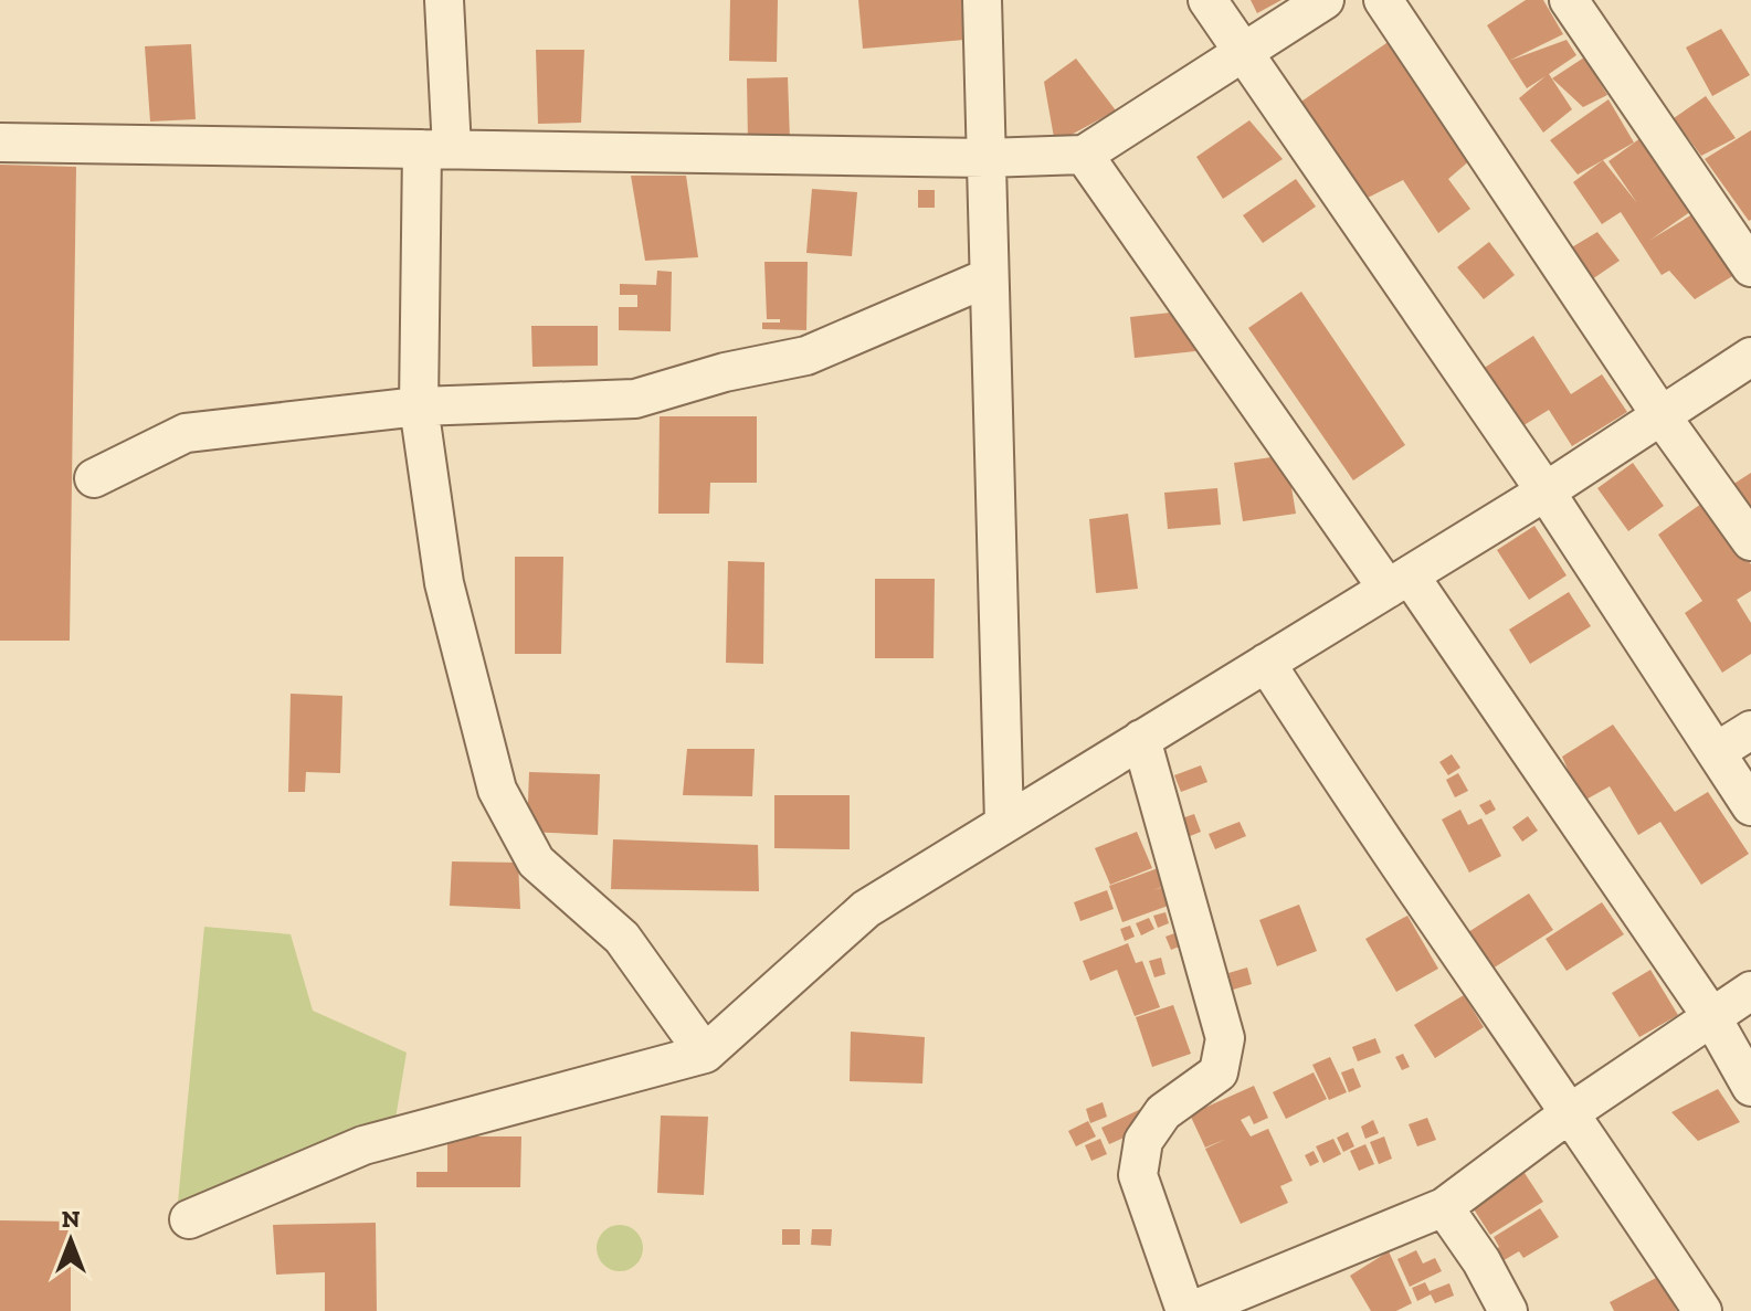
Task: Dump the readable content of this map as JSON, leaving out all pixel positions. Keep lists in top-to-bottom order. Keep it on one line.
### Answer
{"north":"top"}
